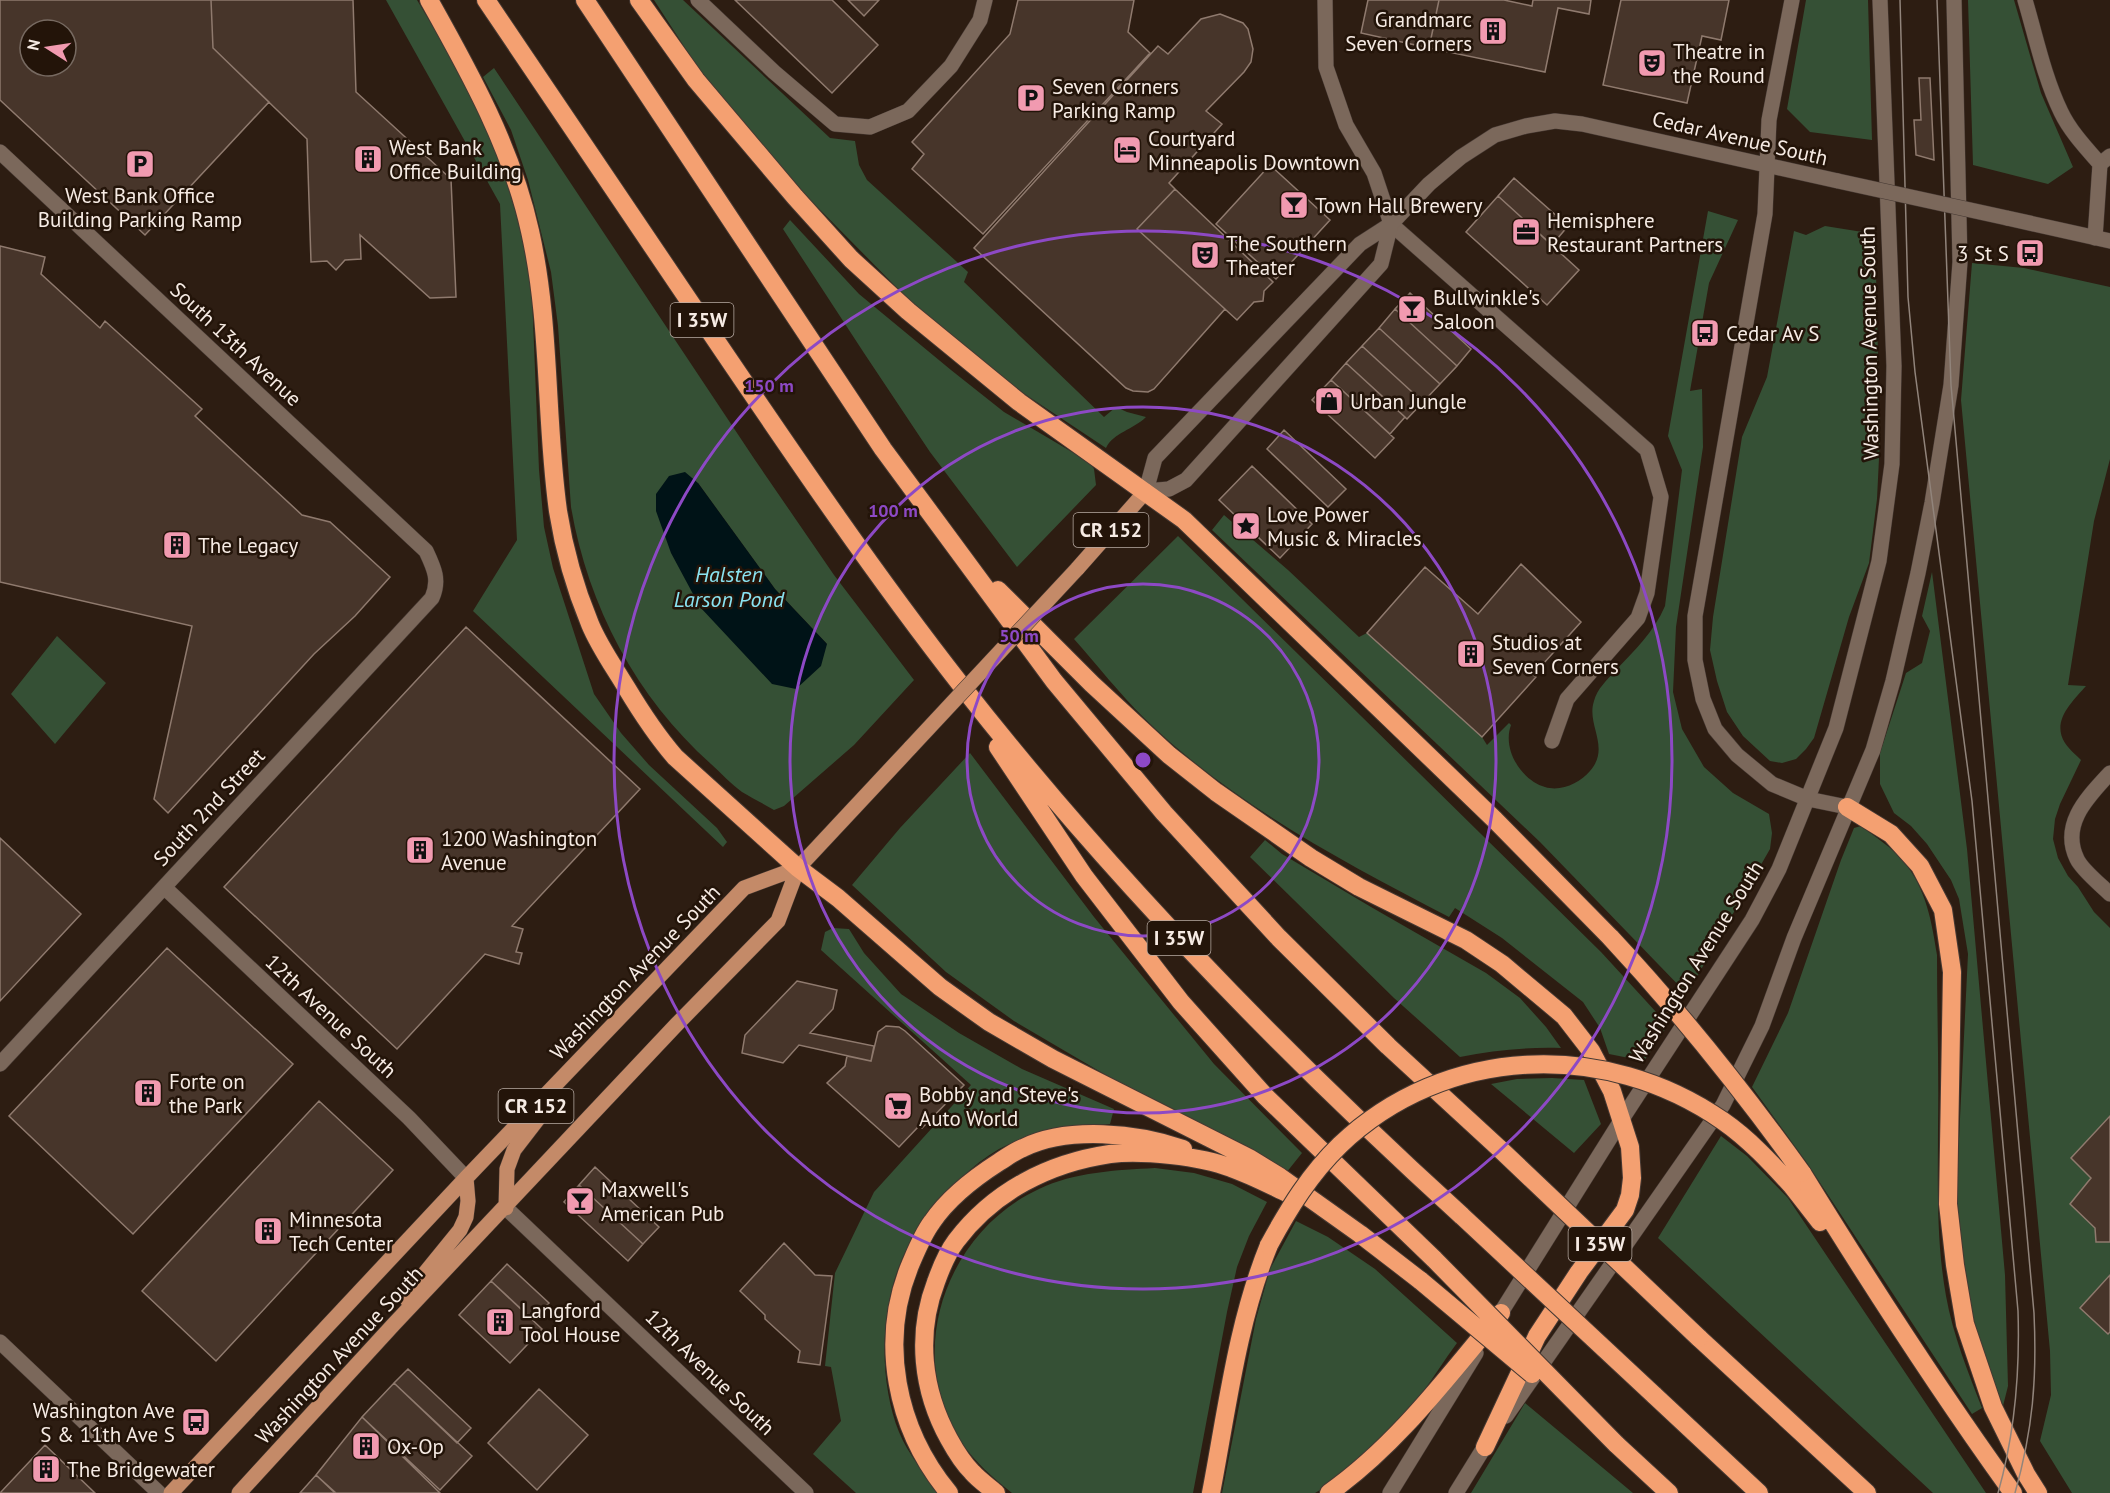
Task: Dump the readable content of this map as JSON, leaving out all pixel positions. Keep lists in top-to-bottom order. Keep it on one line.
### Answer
{"streets":{"highway":["I 35W"],"main road":["Washington Avenue South","CR 152"],"street":["Cedar Avenue South","South 13th Avenue","South 2nd Street","12th Avenue South"]},"crossings":[["Cedar Avenue South","Washington Avenue South"],["Cedar Avenue South","CR 152"],["Washington Avenue South","CR 152"],["Washington Avenue South","12th Avenue South"],["South 13th Avenue","South 2nd Street"],["South 2nd Street","12th Avenue South"]],"water":["Halsten Larson Pond"],"places":{"building":["Grandmarc Seven Corners","West Bank Office Building","The Legacy","Studios at Seven Corners","1200 Washington Avenue","Forte on the Park","Minnesota Tech Center","Langford Tool House","Ox-Op","The Bridgewater"],"theatre":["Theatre in the Round","The Southern Theater"],"parking":["Seven Corners Parking Ramp","West Bank Office Building Parking Ramp"],"hotel":["Courtyard Minneapolis Downtown"],"bar":["Town Hall Brewery","Bullwinkle's Saloon","Maxwell's American Pub"],"office":["Hemisphere Restaurant Partners"],"bus stop":["3 St S","Cedar Av S","Washington Ave S & 11th Ave S"],"shop":["Urban Jungle"],"place":["Love Power Music & Miracles"],"supermarket":["Bobby and Steve's Auto World"]},"north":"left","rings":["150 m","100 m","50 m"]}
